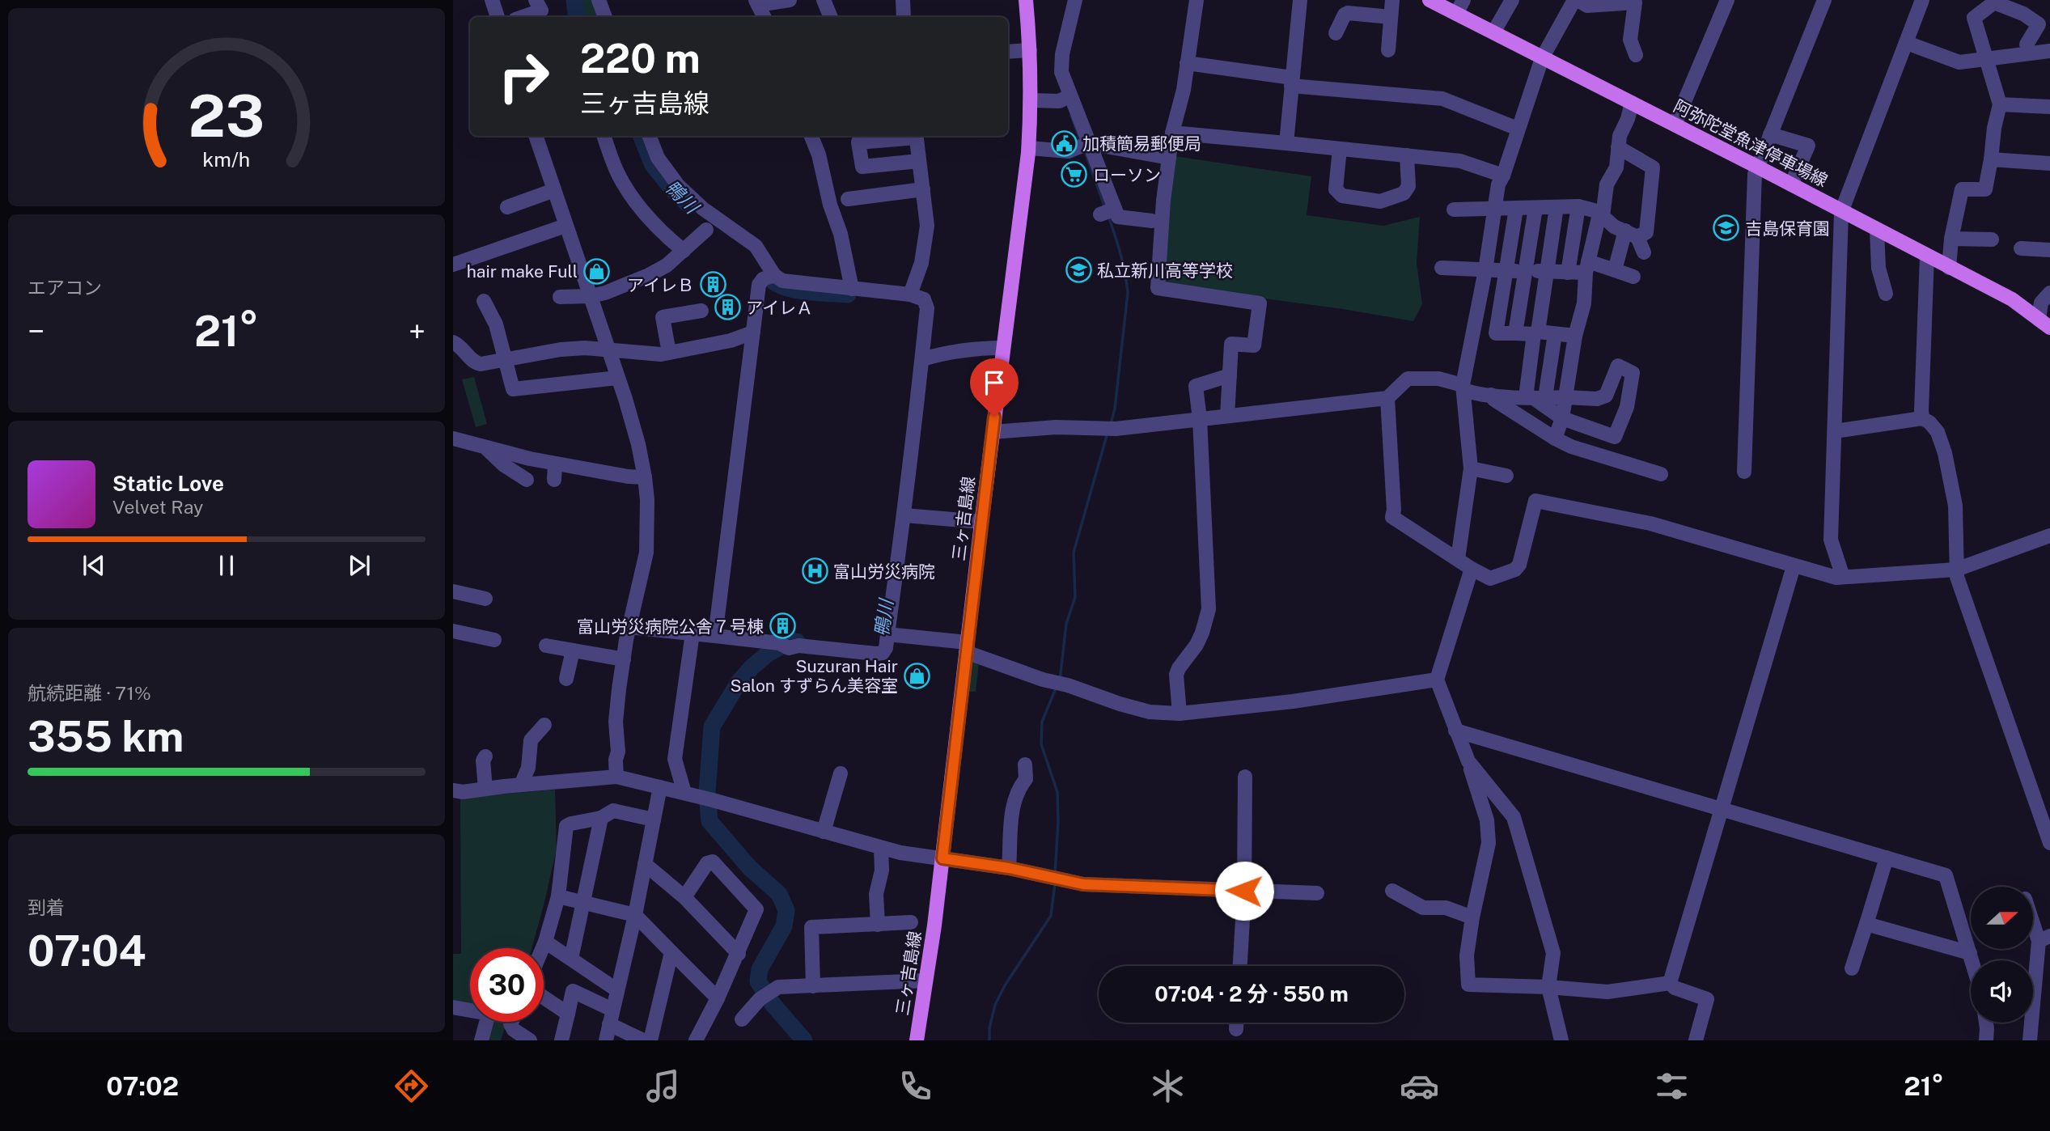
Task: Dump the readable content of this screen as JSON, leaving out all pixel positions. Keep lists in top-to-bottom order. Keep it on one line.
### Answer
{"streets":{"main road":["阿弥陀堂魚津停車場線","三ヶ吉島線"]},"water":["鴨川"],"places":{"public building":["加積簡易郵便局"],"supermarket":["ローソン"],"school or university":["吉島保育園","私立新川高等学校"],"shop":["hair make Full","Suzuran Hair Salon すずらん美容室"],"building":["アイレＢ","アイレＡ","富山労災病院公舎７号棟"],"hospital":["富山労災病院"]},"north":"right","page":{"turn":["220 m","三ヶ吉島線"],"tile":["エアコン",["航続距離 · 71%","355 km"],["到着","07:04"]],"heat":["−","21°","+"],"song":["Static Love","Velvet Ray"],"limit":"30","trip":"07:04 · 2 分 · 550 m","tabs":["07:02","21°"],"gauge":["23","km/h"]}}
